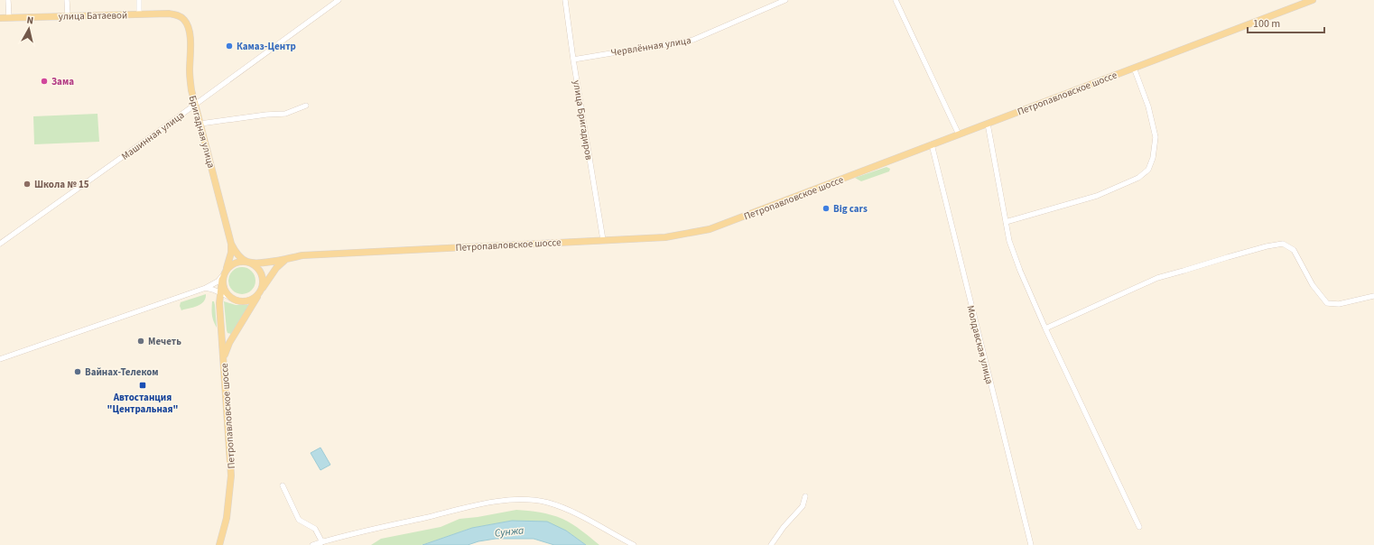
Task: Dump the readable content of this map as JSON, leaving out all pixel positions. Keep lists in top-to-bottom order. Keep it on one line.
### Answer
{"streets":{"main road":["улица Батаевой","Петропавловское шоссе","Бригадная улица"],"street":["Червлённая улица","улица Бригадиров","Машинная улица","Молдавская улица"]},"crossings":[["улица Батаевой","Бригадная улица"],["Червлённая улица","улица Бригадиров"],["Петропавловское шоссе","улица Бригадиров"],["Петропавловское шоссе","Молдавская улица"],["Бригадная улица","Машинная улица"]],"water":["Сунжа"],"places":{"other":["Камаз-Центр","Зама","Школа № 15","Big cars","Мечеть","Вайнах-Телеком"],"transit":["Автостанция \"Центральная\""]},"scale_bar":"100 m","north":"top"}
